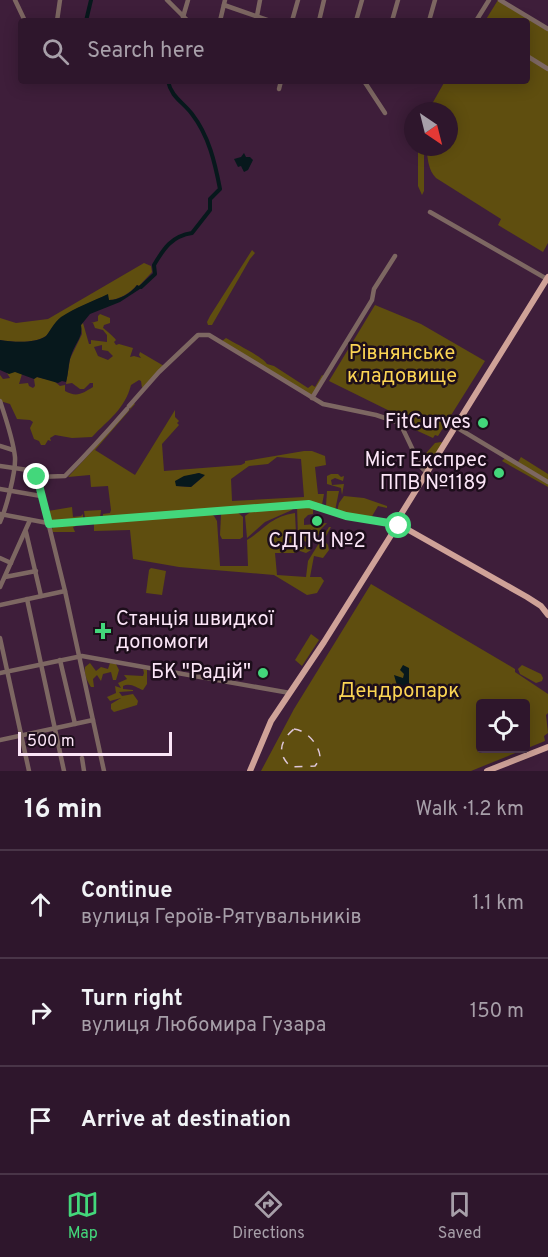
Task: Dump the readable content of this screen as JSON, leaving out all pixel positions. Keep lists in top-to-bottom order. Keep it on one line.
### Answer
{"parks":["Рівнянське кладовище","Дендропарк"],"places":{"other":["FitCurves","Міст Експрес ППВ №1189","СДПЧ №2","БК \"Радій\""],"health":["Станція швидкої допомоги"]},"scale_bar":"500 m","north":"bottom right","page":{"search":"Search here","scale":"500 m","heading":["16 min","Walk · 1.2 km"],"list":[["Continue","вулиця Героїв-Рятувальників","1.1 km"],["Turn right","вулиця Любомира Гузара","150 m"],"Arrive at destination"],"nav":["Map","Directions","Saved"]}}
